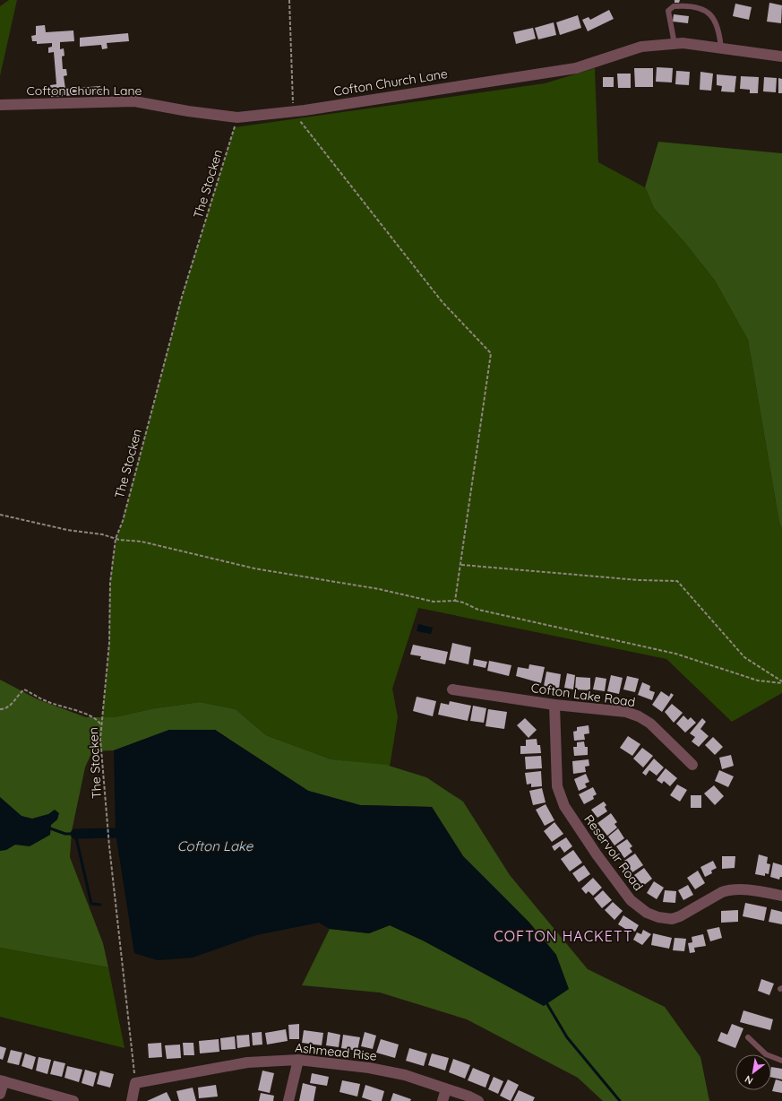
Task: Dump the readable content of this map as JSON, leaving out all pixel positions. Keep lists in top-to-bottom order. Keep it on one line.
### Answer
{"streets":{"street":["Cofton Church Lane","Cofton Lake Road","Reservoir Road","Ashmead Rise"],"path":["The Stocken"]},"crossings":[["Cofton Church Lane","The Stocken"],["The Stocken","Ashmead Rise"],["Cofton Lake Road","Reservoir Road"]],"districts":["COFTON HACKETT"],"water":["Cofton Lake"],"north":"bottom left"}
